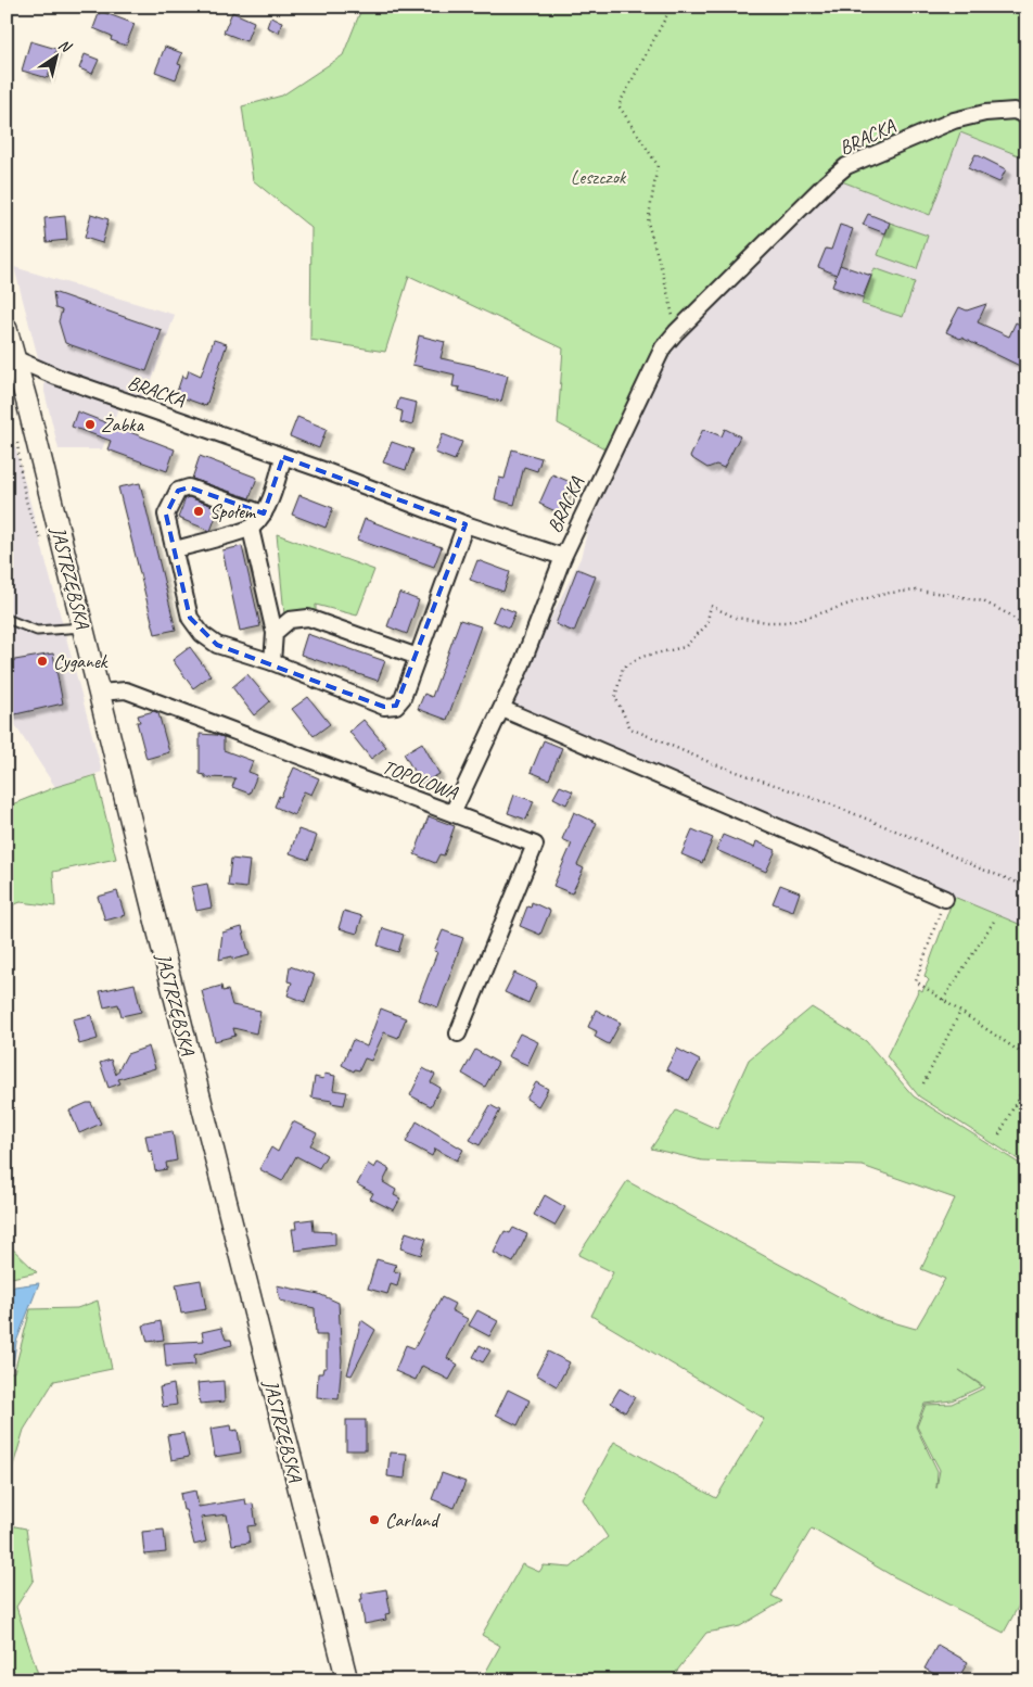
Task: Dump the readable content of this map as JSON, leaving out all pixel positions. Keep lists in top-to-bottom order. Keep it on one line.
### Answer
{"streets":{"main road":["JASTRZĘBSKA"],"street":["BRACKA","TOPOLOWA"]},"crossings":[["BRACKA","JASTRZĘBSKA"],["JASTRZĘBSKA","TOPOLOWA"]],"parks":["Leszczok"],"places":["Żabka","Społem","Cyganek","Carland"],"north":"top right"}
